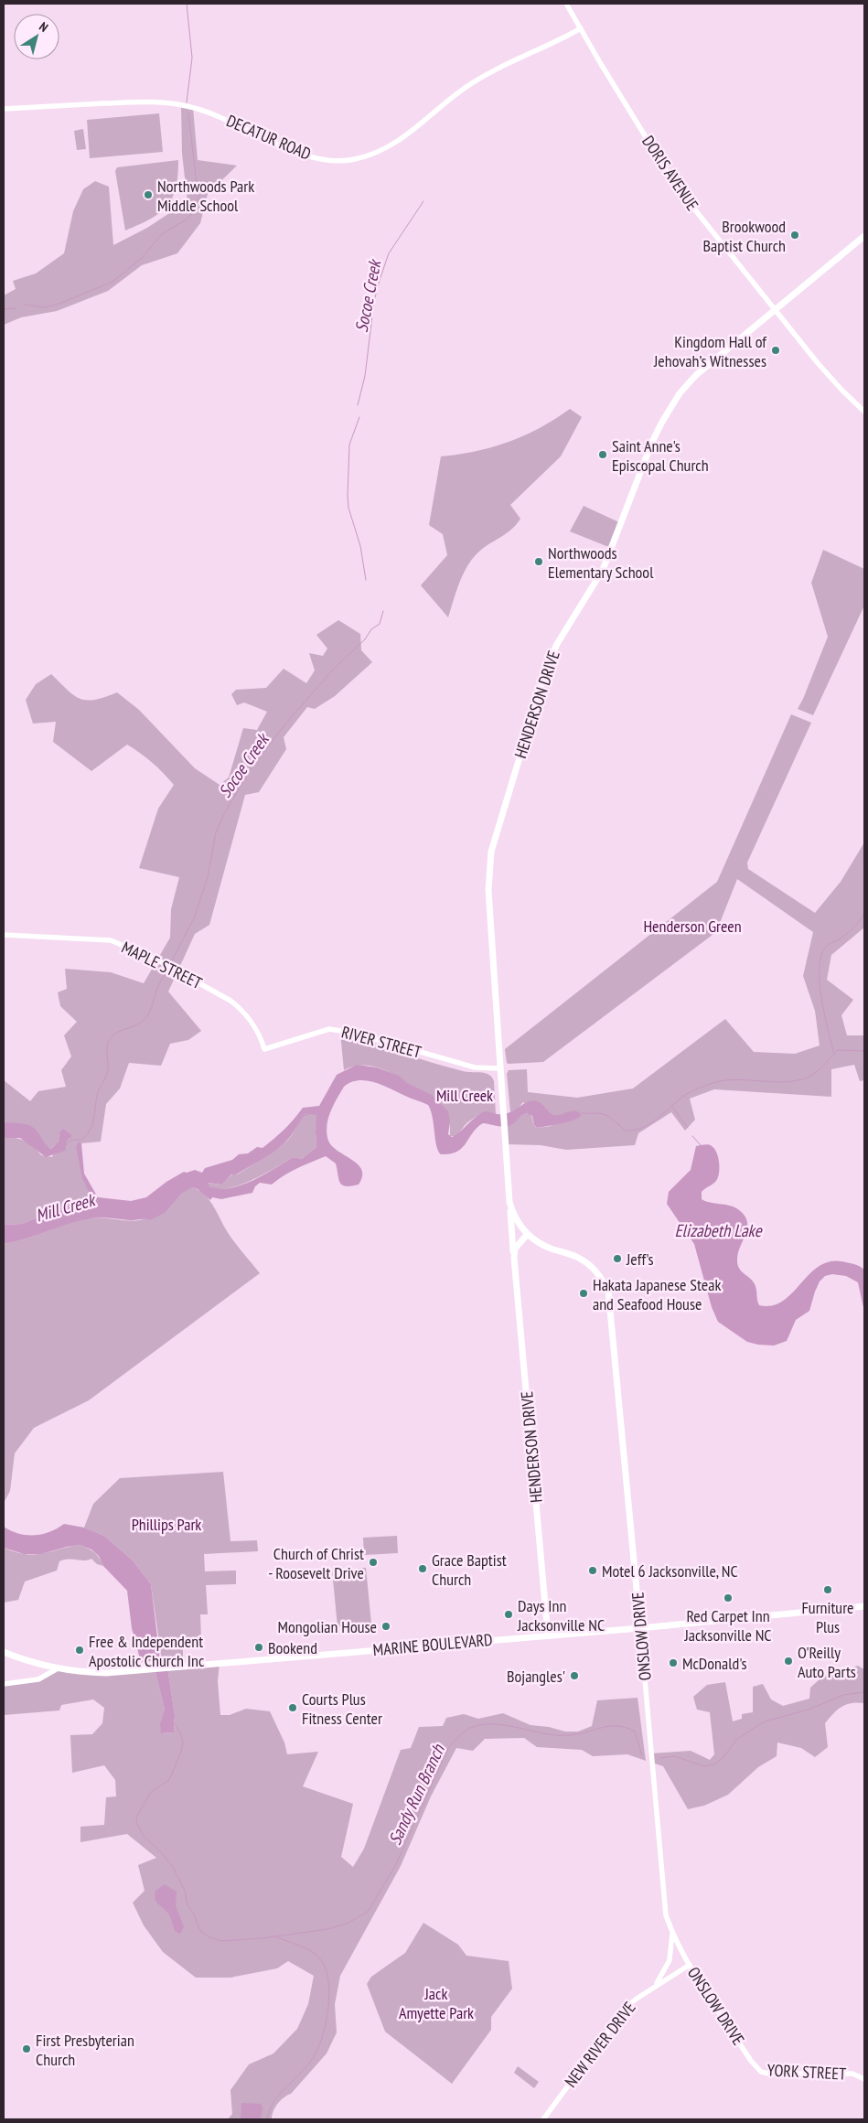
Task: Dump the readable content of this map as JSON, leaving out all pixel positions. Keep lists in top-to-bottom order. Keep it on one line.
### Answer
{"streets":{"main road":["HENDERSON DRIVE","ONSLOW DRIVE","MARINE BOULEVARD"],"street":["DECATUR ROAD","DORIS AVENUE","MAPLE STREET","RIVER STREET","NEW RIVER DRIVE","YORK STREET"]},"crossings":[["DECATUR ROAD","DORIS AVENUE"],["DORIS AVENUE","HENDERSON DRIVE"],["HENDERSON DRIVE","RIVER STREET"],["HENDERSON DRIVE","ONSLOW DRIVE"],["HENDERSON DRIVE","MARINE BOULEVARD"],["MAPLE STREET","RIVER STREET"],["ONSLOW DRIVE","MARINE BOULEVARD"],["ONSLOW DRIVE","NEW RIVER DRIVE"],["ONSLOW DRIVE","YORK STREET"]],"water":["Socoe Creek","Mill Creek","Elizabeth Lake","Sandy Run Branch"],"parks":["Henderson Green","Mill Creek","Phillips Park","Jack Amyette Park"],"places":["Northwoods Park Middle School","Brookwood Baptist Church","Kingdom Hall of Jehovah’s Witnesses","Saint Anne's Episcopal Church","Northwoods Elementary School","Jeff's","Hakata Japanese Steak and Seafood House","Church of Christ - Roosevelt Drive","Grace Baptist Church","Motel 6 Jacksonville, NC","Furniture Plus","Red Carpet Inn Jacksonville NC","Days Inn Jacksonville NC","Mongolian House","Bookend","Free & Independent Apostolic Church Inc","O'Reilly Auto Parts","McDonald's","Bojangles'","Courts Plus Fitness Center","First Presbyterian Church"],"north":"top right"}
